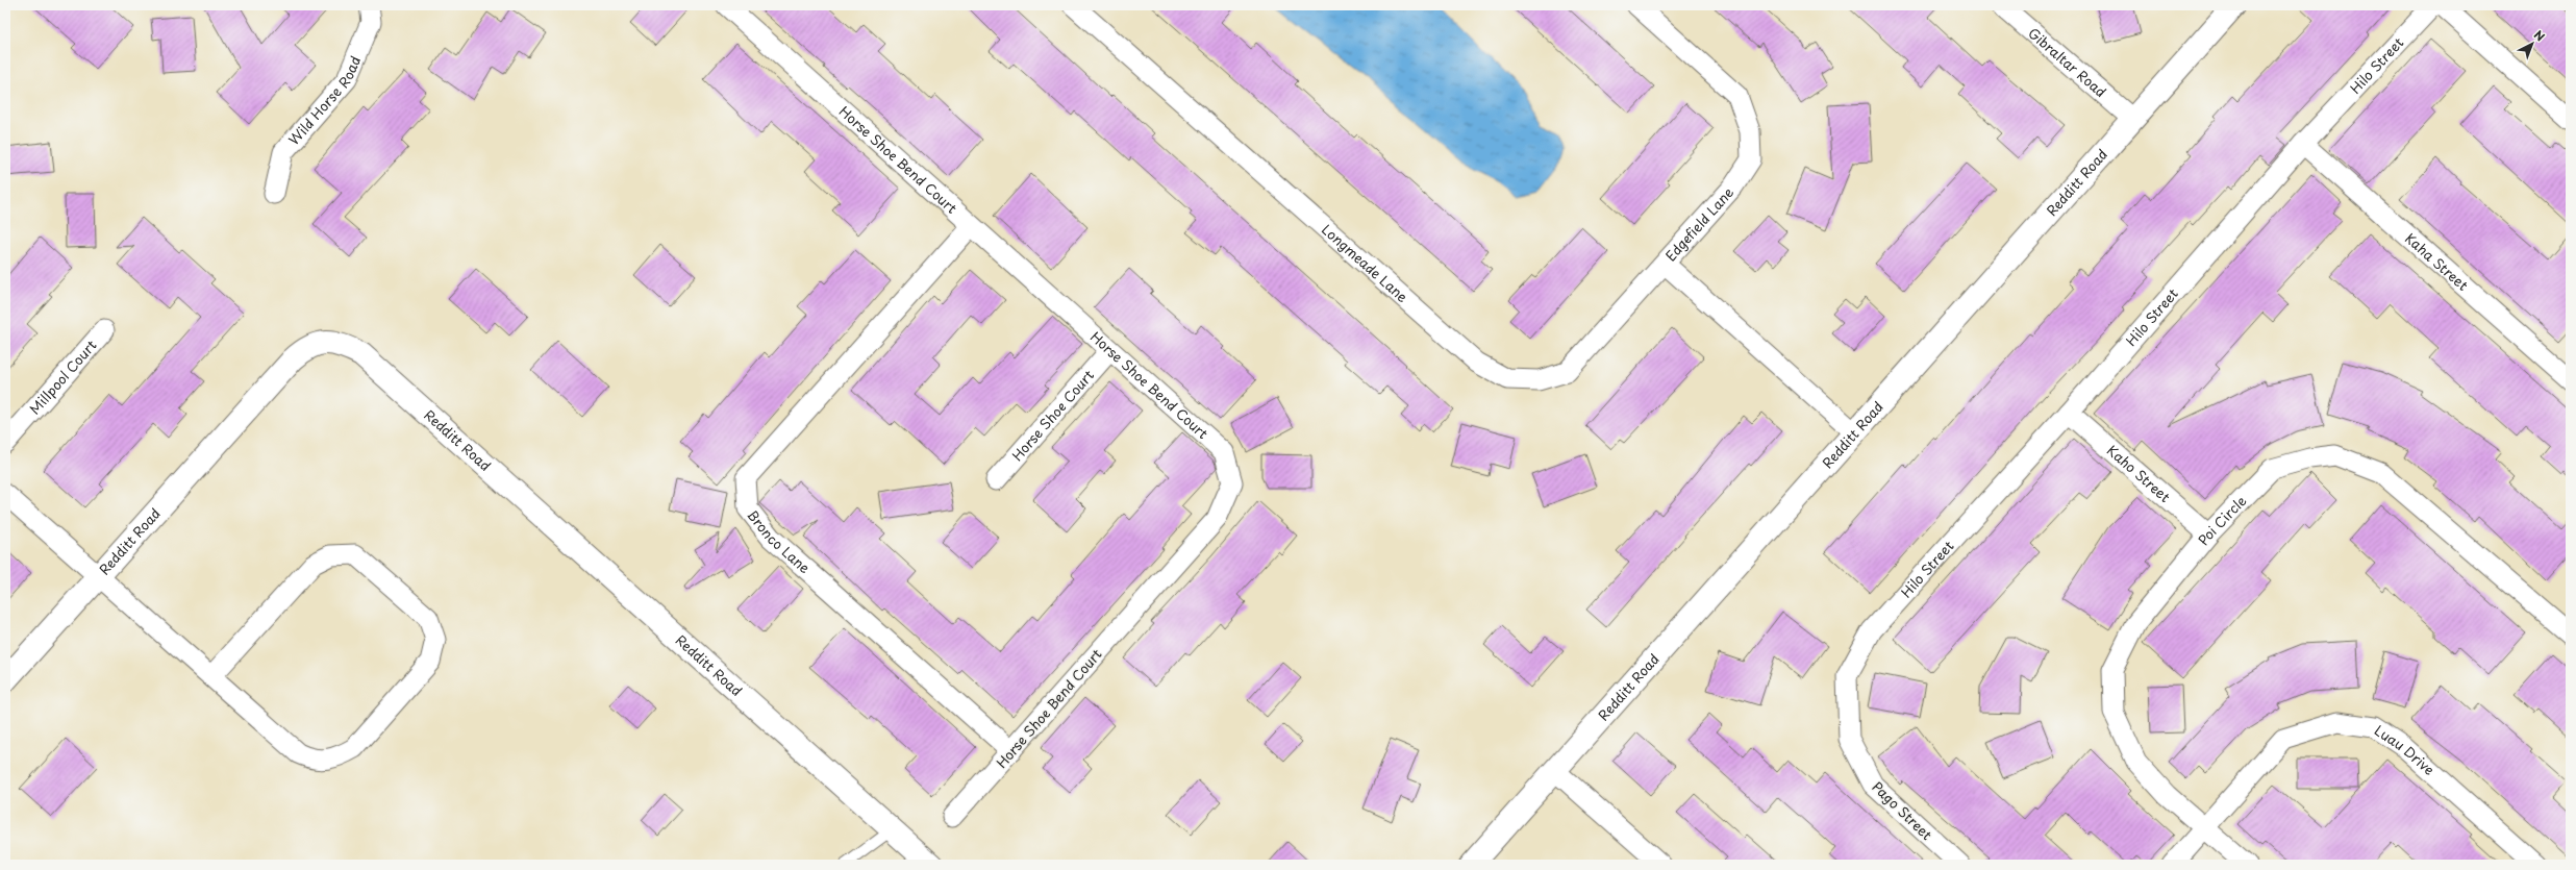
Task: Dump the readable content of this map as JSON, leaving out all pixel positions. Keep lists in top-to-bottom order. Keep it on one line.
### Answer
{"streets":{"street":["Gibraltar Road","Hilo Street","Wild Horse Road","Horse Shoe Bend Court","Redditt Road","Edgefield Lane","Kaha Street","Longmeade Lane","Millpool Court","Horse Shoe Court","Kaho Street","Poi Circle","Bronco Lane","Luau Drive","Pago Street"]},"crossings":[["Gibraltar Road","Redditt Road"],["Hilo Street","Kaha Street"],["Hilo Street","Kaho Street"],["Hilo Street","Pago Street"],["Horse Shoe Bend Court","Horse Shoe Court"],["Horse Shoe Bend Court","Bronco Lane"],["Redditt Road","Edgefield Lane"],["Edgefield Lane","Longmeade Lane"],["Kaho Street","Poi Circle"],["Poi Circle","Luau Drive"]],"north":"top right"}
